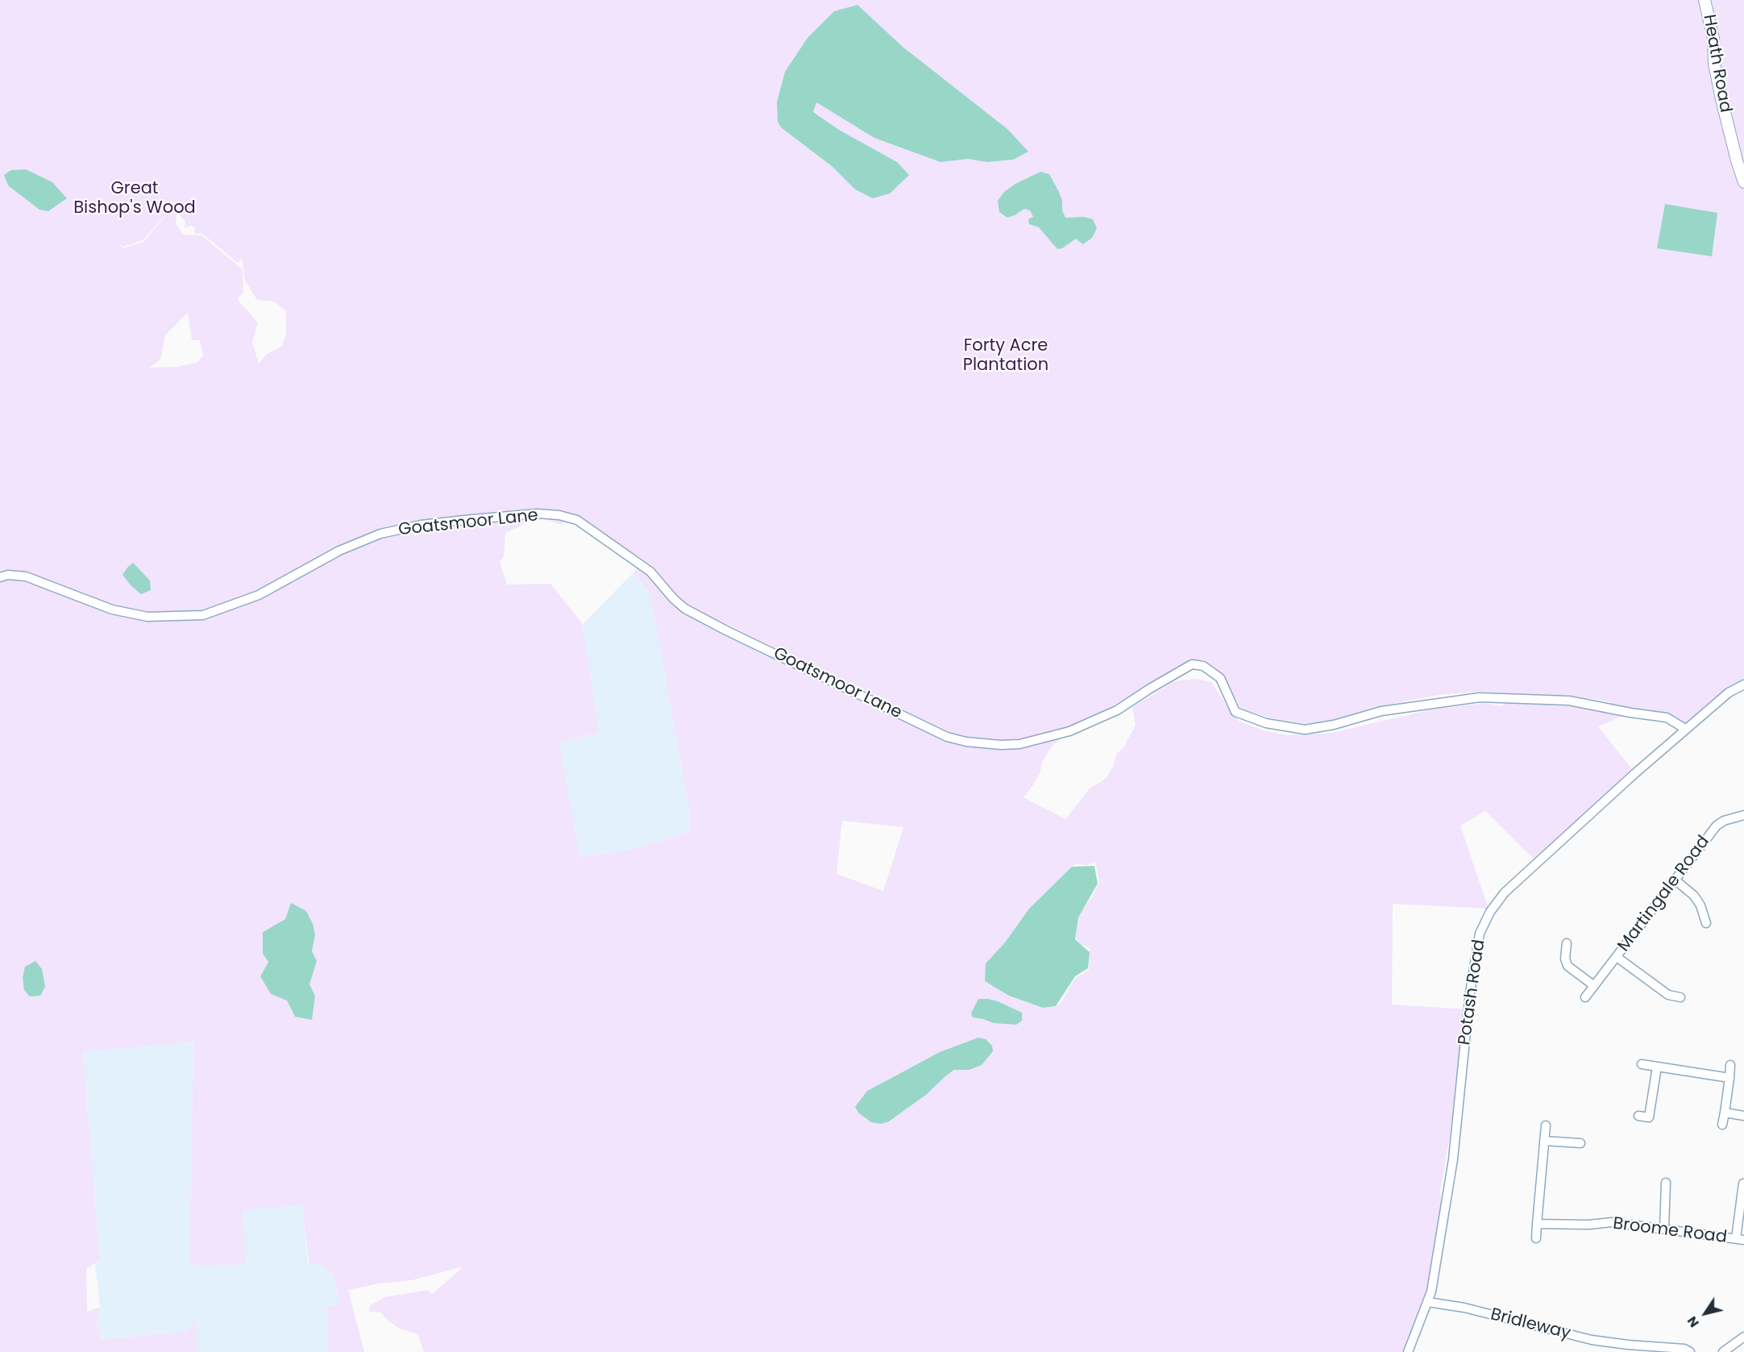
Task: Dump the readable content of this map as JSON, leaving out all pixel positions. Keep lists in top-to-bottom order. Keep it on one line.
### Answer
{"streets":{"street":["Heath Road","Goatsmoor Lane","Martingale Road","Potash Road","Broome Road","Bridleway"]},"crossings":[["Goatsmoor Lane","Potash Road"],["Potash Road","Bridleway"]],"parks":["Great Bishop's Wood","Forty Acre Plantation"],"north":"bottom left"}
